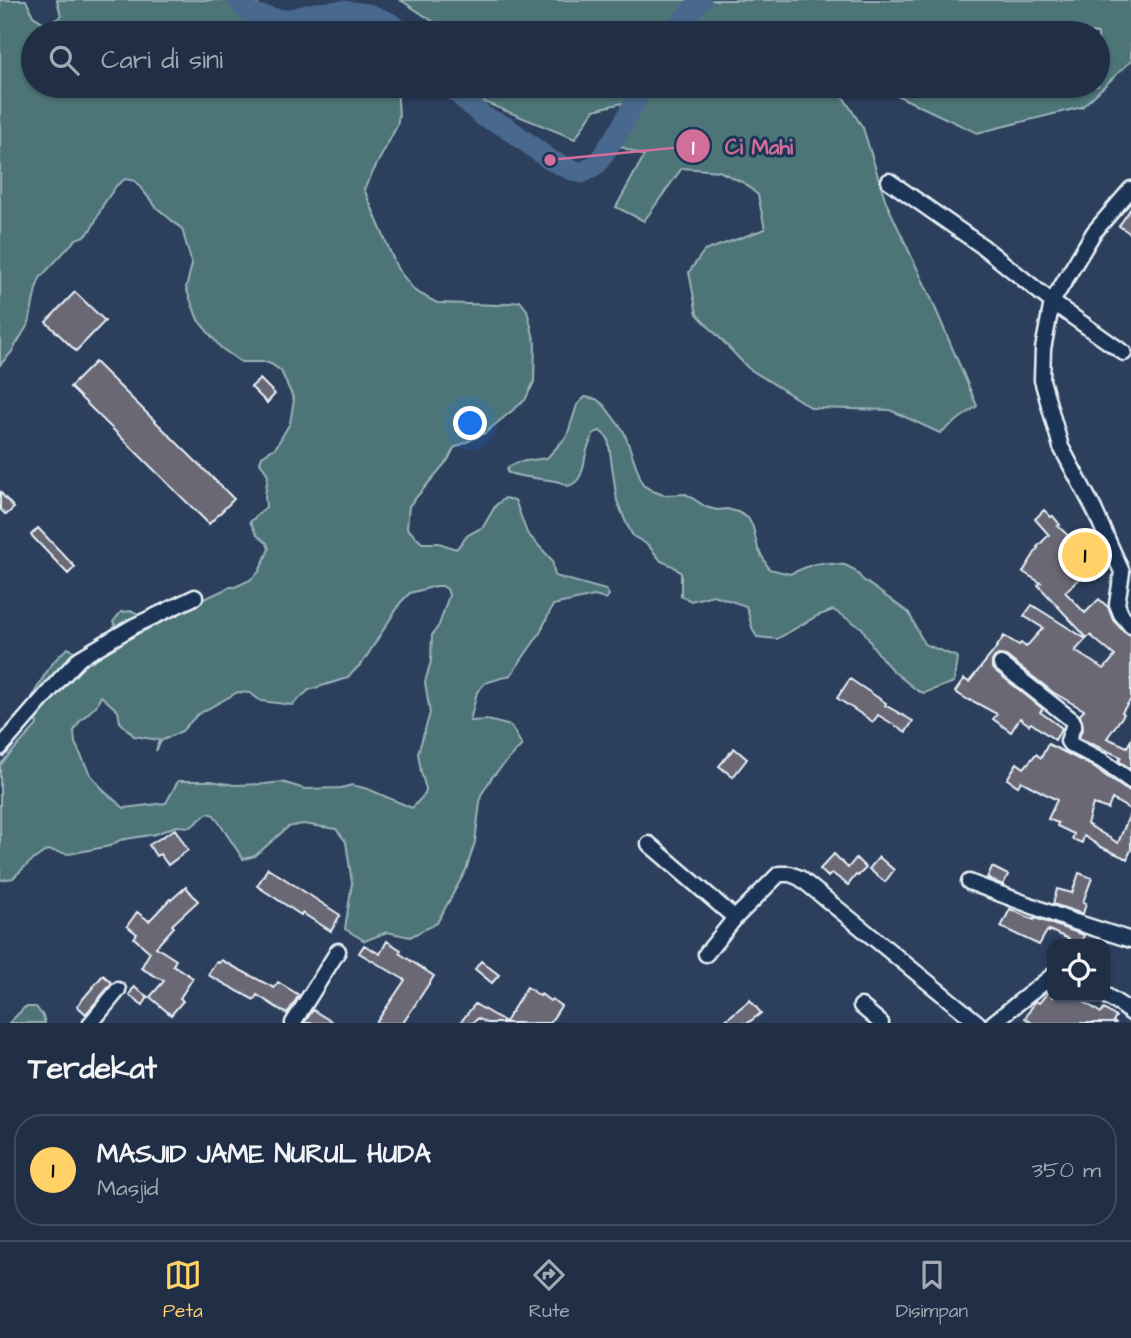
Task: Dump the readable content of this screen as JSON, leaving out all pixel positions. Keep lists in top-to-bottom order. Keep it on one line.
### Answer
{"places":["Ci Mahi"],"page":{"search":"Cari di sini","pins":"1","heading":"Terdekat","list":[{"mark":"1","name":"MASJID JAME NURUL HUDA","note":"Masjid","value":"350 m"}],"nav":["Peta","Rute","Disimpan"]}}
